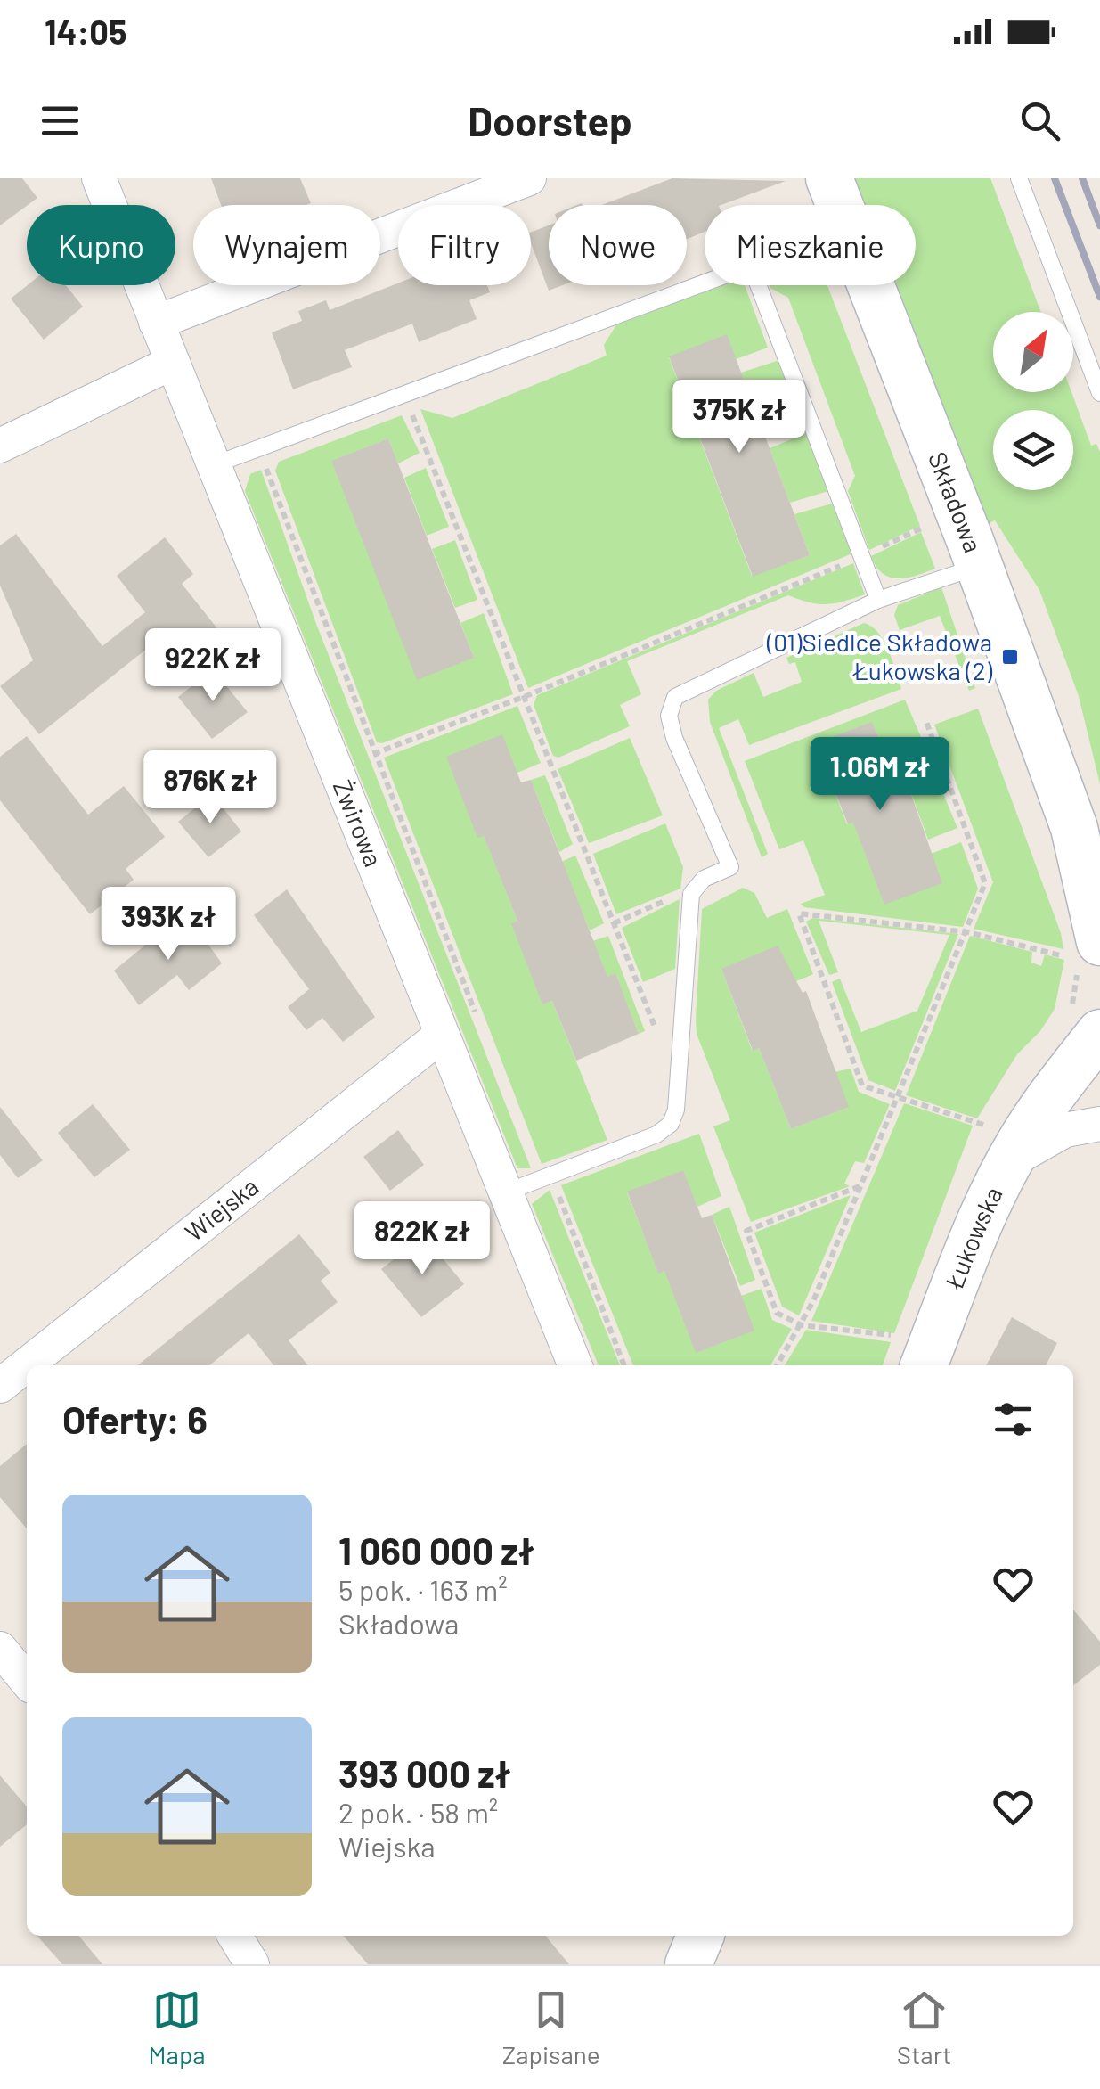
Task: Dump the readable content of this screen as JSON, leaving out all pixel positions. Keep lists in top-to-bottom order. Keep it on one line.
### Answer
{"streets":{"main road":["Składowa","Łukowska"],"street":["Żwirowa","Wiejska"]},"crossings":[["Żwirowa","Wiejska"]],"places":{"transit":["(01)Siedlce Składowa Łukowska (2)"]},"north":"top right","page":{"status":"14:05","header":"Doorstep","chip":["Kupno","Wynajem","Filtry","Nowe","Mieszkanie"],"price":["375K zł","922K zł","1.06M zł","876K zł","393K zł","822K zł"],"heading":"Oferty: 6","list":[{"name":"1 060 000 zł","note":"5 pok. · 163 m² · Składowa"},{"name":"393 000 zł","note":"2 pok. · 58 m² · Wiejska"}],"tabs":["Mapa","Zapisane","Start"]}}
